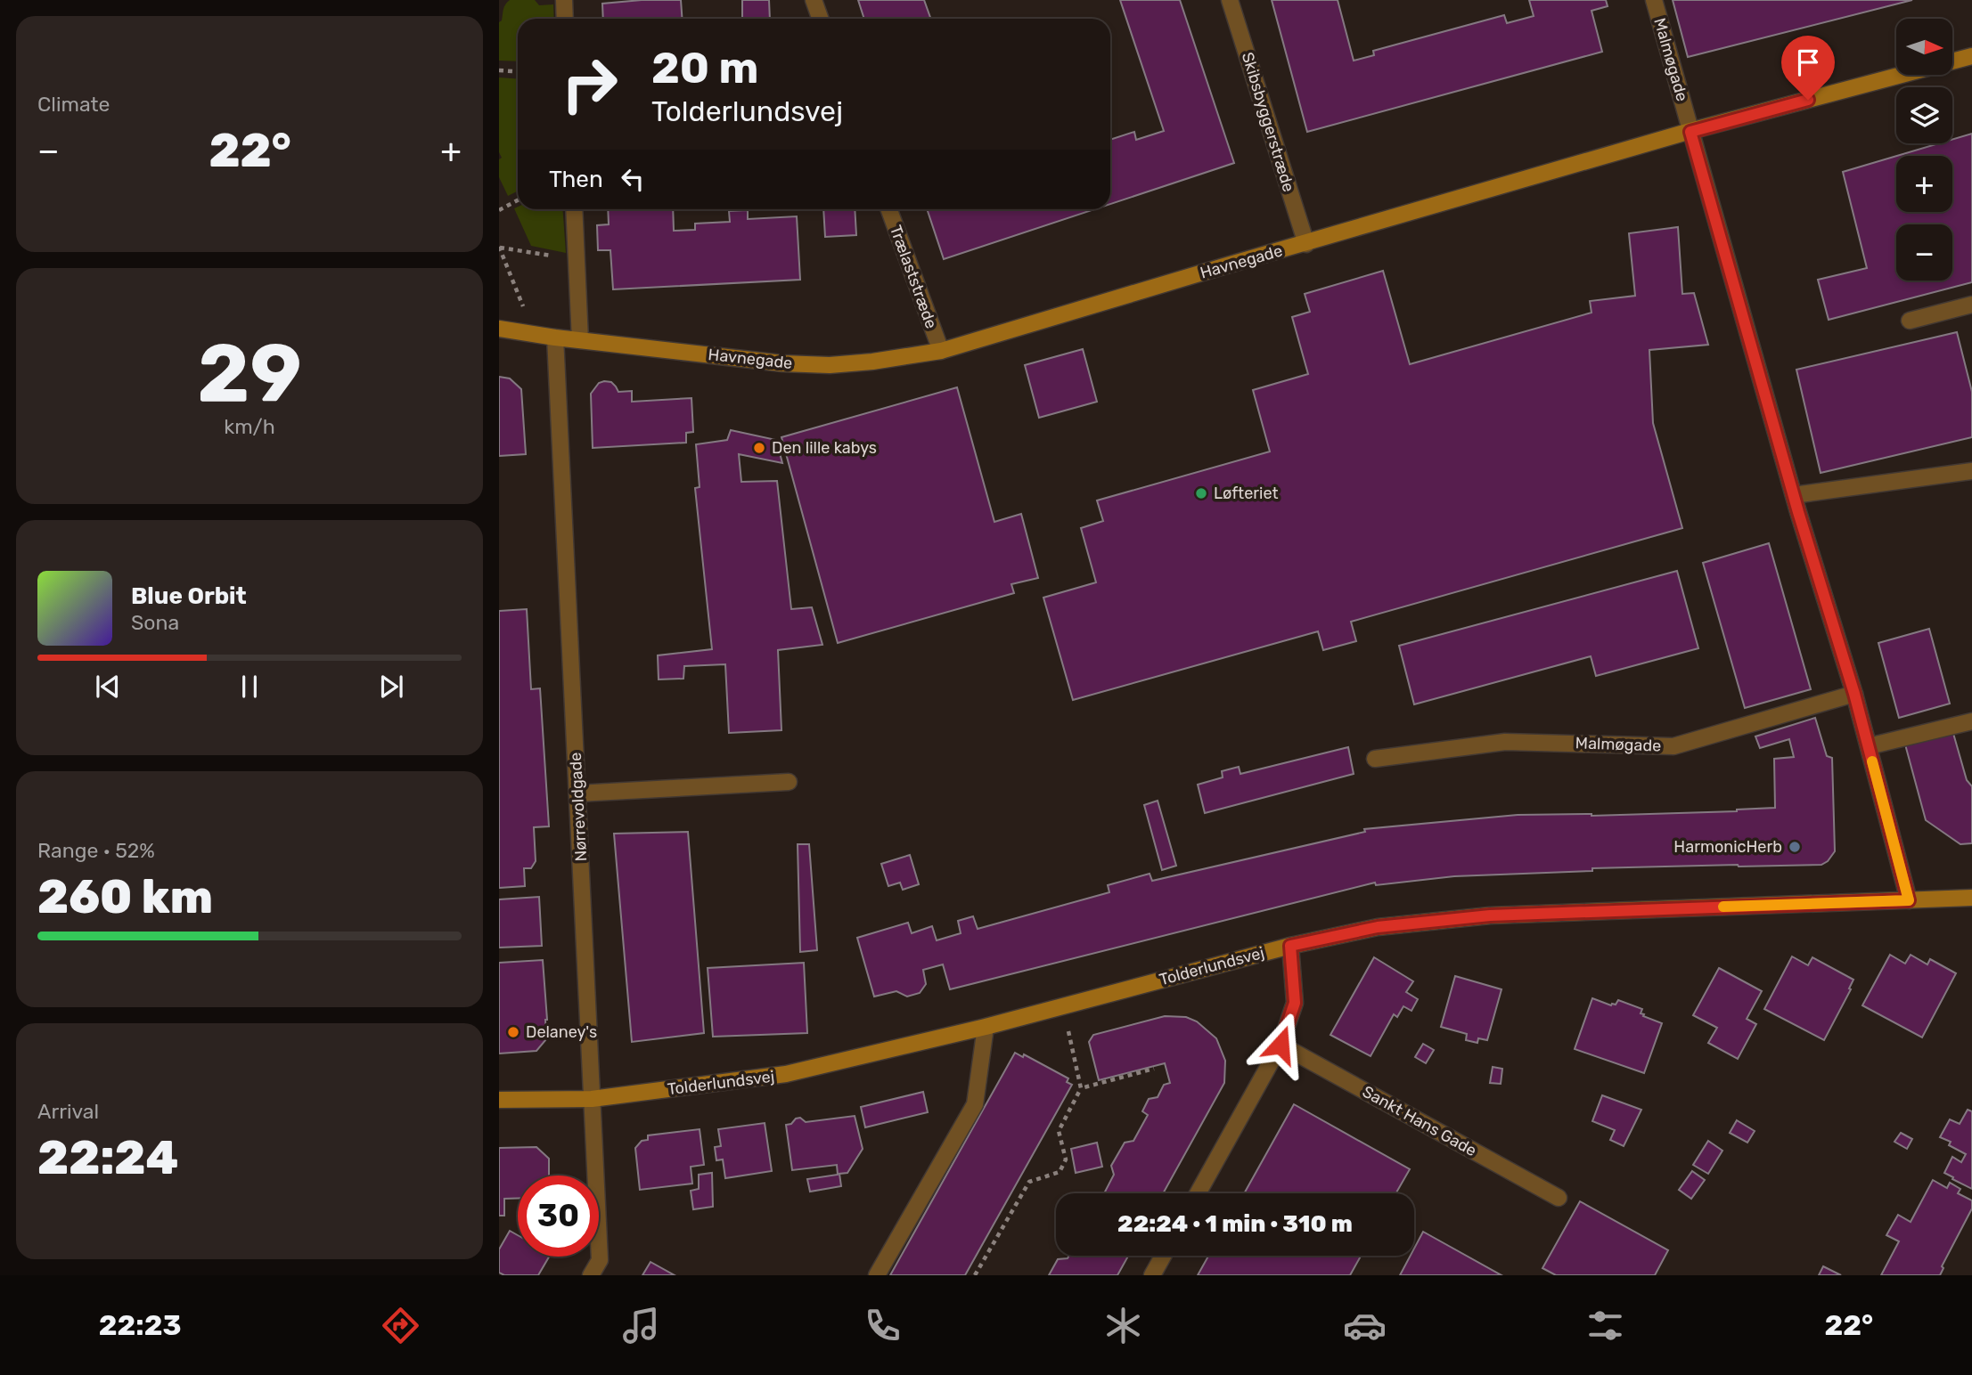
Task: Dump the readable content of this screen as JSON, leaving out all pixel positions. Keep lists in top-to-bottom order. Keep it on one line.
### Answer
{"streets":{"street":["Malmøgade","Skibsbyggerstræde","Havnegade","Trælaststræde","Nørrevoldgade","Tolderlundsvej","Sankt Hans Gade"]},"crossings":[["Malmøgade","Havnegade"],["Malmøgade","Tolderlundsvej"],["Skibsbyggerstræde","Havnegade"],["Havnegade","Trælaststræde"],["Havnegade","Nørrevoldgade"],["Nørrevoldgade","Tolderlundsvej"]],"places":["Den lille kabys","Løfteriet","HarmonicHerb","Delaney's"],"north":"right","page":{"tile":["Climate",["29","km/h"],["Range · 52%","260 km"],["Arrival","22:24"]],"map_buttons":["+","−"],"turn":["20 m","Tolderlundsvej"],"heat":["−","22°","+"],"then":"Then","song":["Blue Orbit","Sona"],"limit":"30","trip":"22:24 · 1 min · 310 m","tabs":["22:23","22°"]}}
